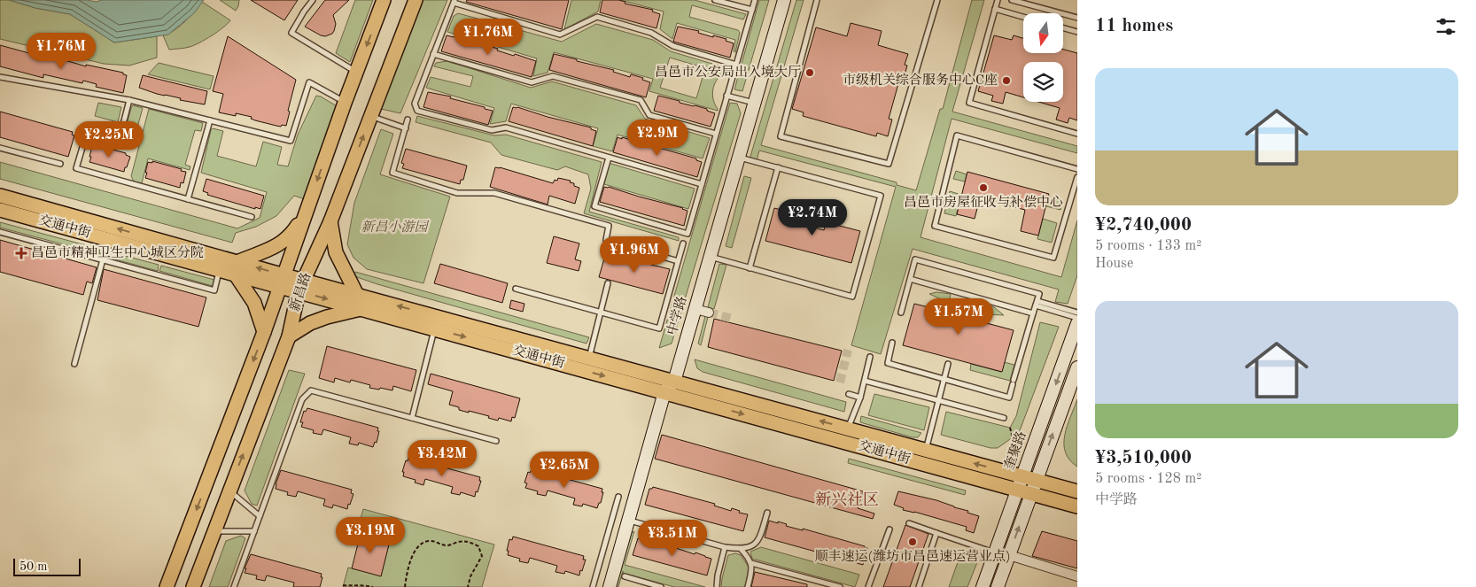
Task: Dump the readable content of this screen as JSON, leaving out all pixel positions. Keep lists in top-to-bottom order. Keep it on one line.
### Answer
{"streets":{"main road":["交通中街","新昌路"],"street":["中学路","奎聚路"]},"crossings":[["交通中街","新昌路"],["交通中街","中学路"],["交通中街","奎聚路"]],"districts":["新兴社区"],"parks":["新昌小游园"],"places":{"other":["昌邑市公安局出入境大厅","市级机关综合服务中心C座","昌邑市房屋征收与补偿中心","顺丰速运(潍坊市昌邑速运营业点)"],"health":["昌邑市精神卫生中心城区分院"]},"scale_bar":"50 m","north":"bottom","page":{"heading":"11 homes","price":["¥1.76M","¥1.76M","¥2.9M","¥2.25M","¥2.74M","¥1.96M","¥1.57M","¥3.42M","¥2.65M","¥3.19M","¥3.51M"],"list":[{"name":"¥2,740,000","note":"5 rooms · 133 m² · House"},{"name":"¥3,510,000","note":"5 rooms · 128 m² · 中学路"}],"scale":"50 m"}}
